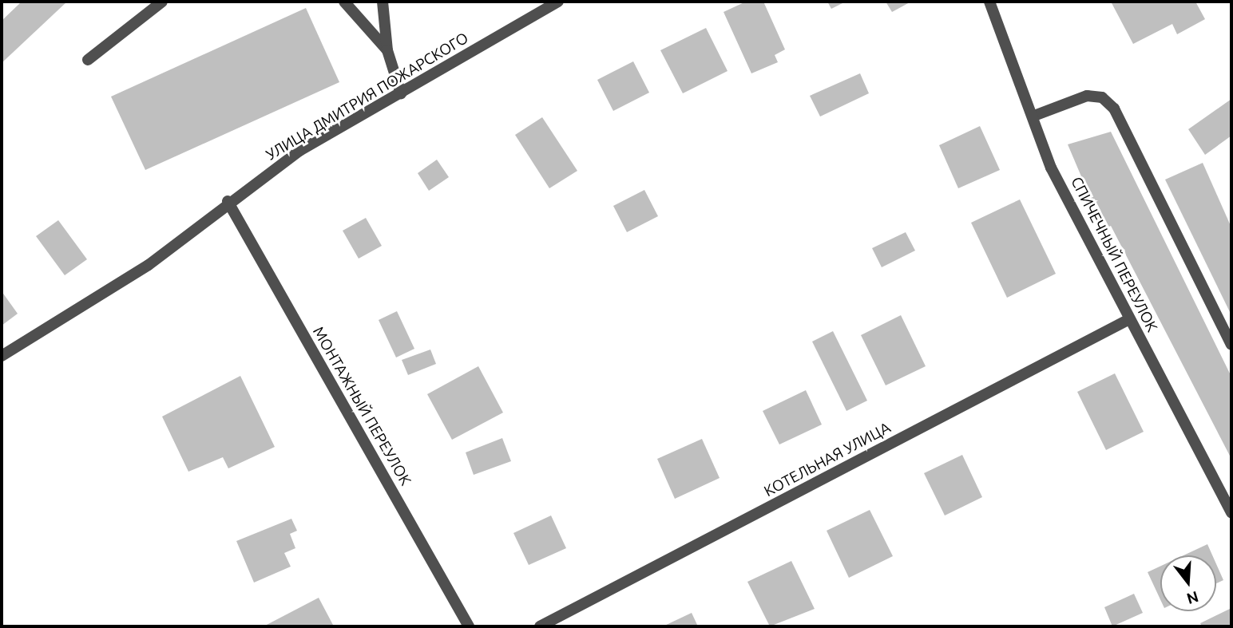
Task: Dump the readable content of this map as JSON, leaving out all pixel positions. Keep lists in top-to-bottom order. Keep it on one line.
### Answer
{"streets":{"street":["УЛИЦА ДМИТРИЯ ПОЖАРСКОГО","СПИЧЕЧНЫЙ ПЕРЕУЛОК","МОНТАЖНЫЙ ПЕРЕУЛОК","КОТЕЛЬНАЯ УЛИЦА"]},"crossings":[["УЛИЦА ДМИТРИЯ ПОЖАРСКОГО","МОНТАЖНЫЙ ПЕРЕУЛОК"],["СПИЧЕЧНЫЙ ПЕРЕУЛОК","КОТЕЛЬНАЯ УЛИЦА"]],"north":"bottom"}
